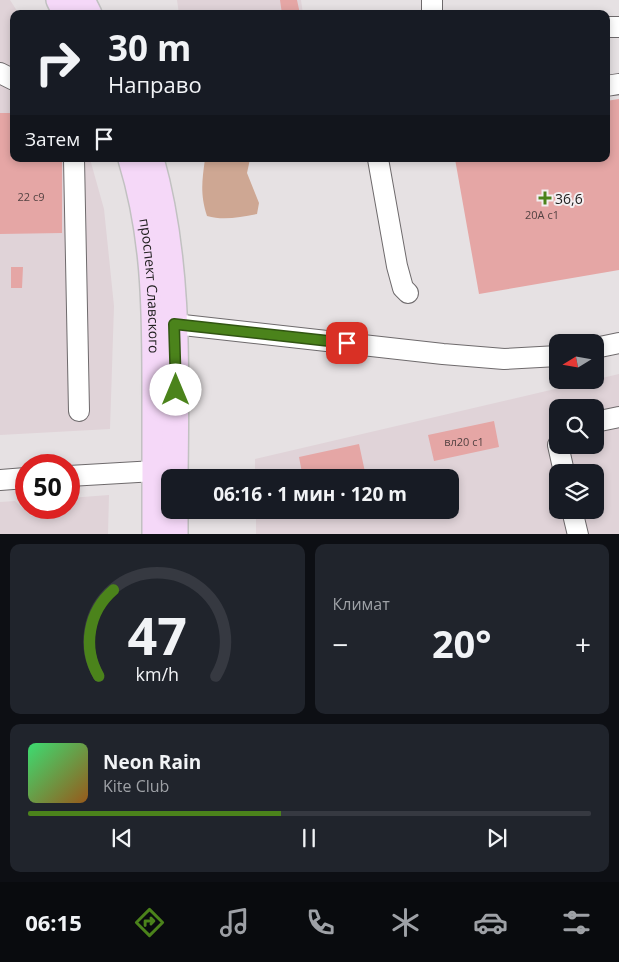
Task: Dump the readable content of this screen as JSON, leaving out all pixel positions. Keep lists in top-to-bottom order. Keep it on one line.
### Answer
{"streets":{"main road":["проспект Славского"]},"places":{"health":["36,6"]},"house_numbers":["22 с9","20А с1","вл20 с1"],"north":"left","page":{"turn":["30 m","Направо"],"then":"Затем","limit":"50","trip":"06:16 · 1 мин · 120 m","tile":"Климат","heat":["−","20°","+"],"song":["Neon Rain","Kite Club"],"tabs":"06:15","gauge":["47","km/h"]}}
